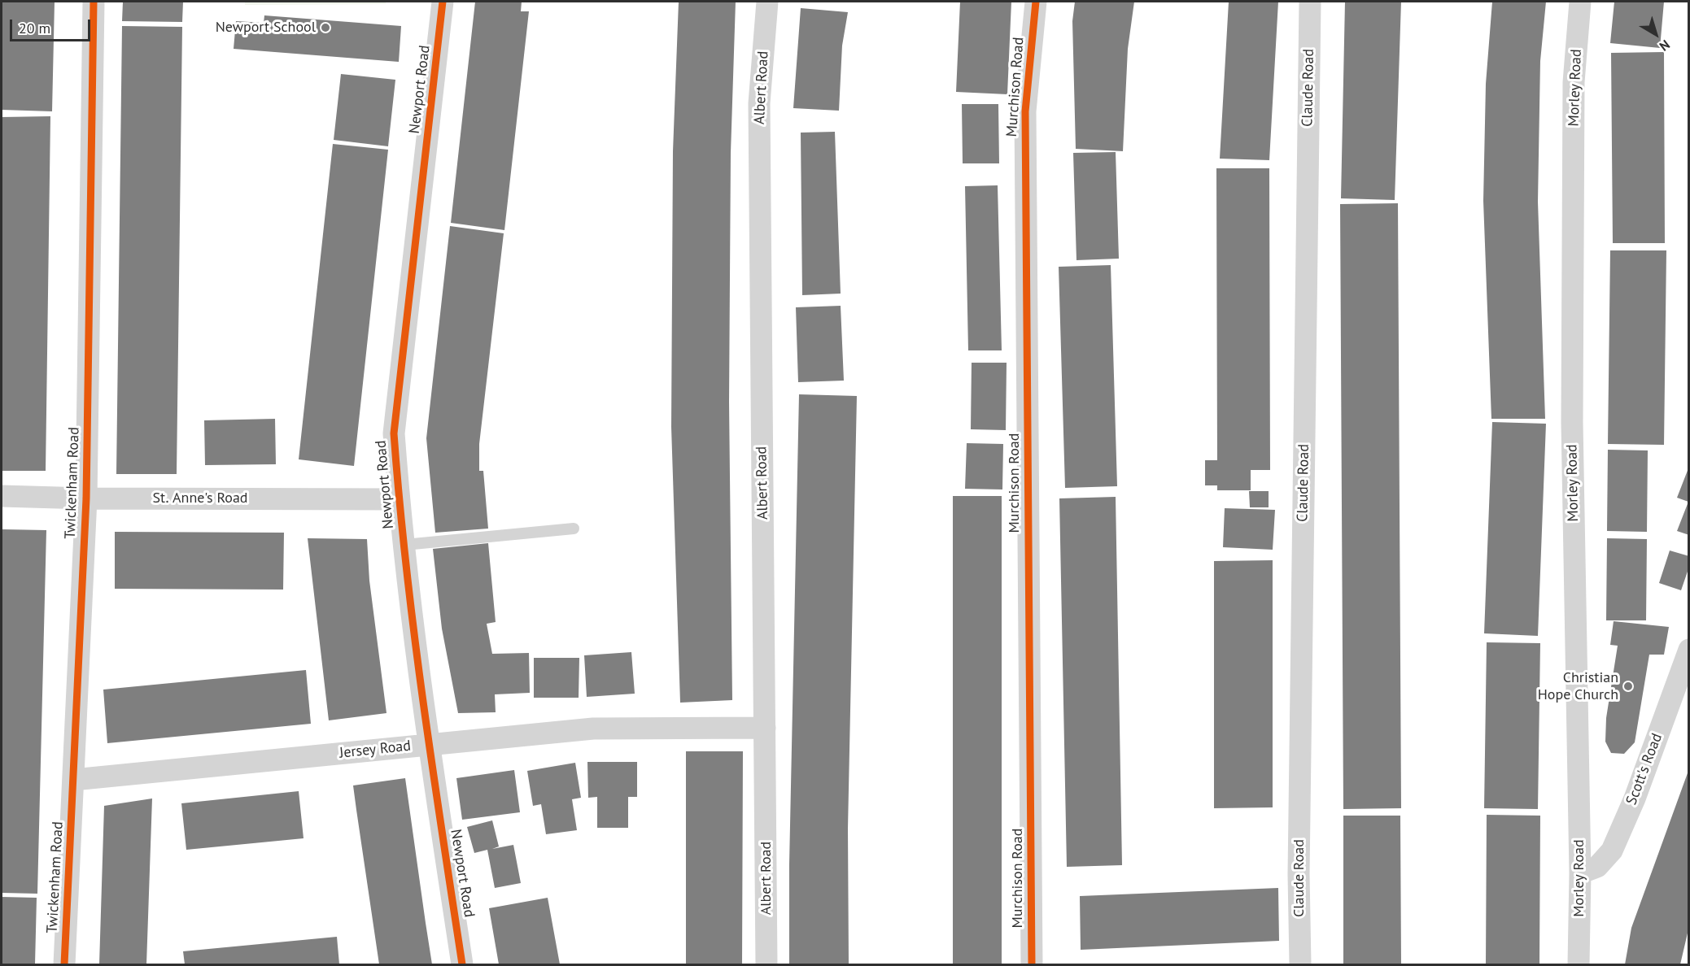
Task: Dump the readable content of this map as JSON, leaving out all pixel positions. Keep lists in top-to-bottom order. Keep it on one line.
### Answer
{"streets":{"street":["Murchison Road","Albert Road","Claude Road","Morley Road","Newport Road","Twickenham Road","St. Anne's Road","Jersey Road","Scott's Road"]},"crossings":[["Albert Road","Jersey Road"],["Morley Road","Scott's Road"],["Newport Road","St. Anne's Road"],["Newport Road","Jersey Road"],["Twickenham Road","St. Anne's Road"],["Twickenham Road","Jersey Road"]],"places":["Newport School","Christian Hope Church"],"scale_bar":"20 m","north":"bottom right"}
